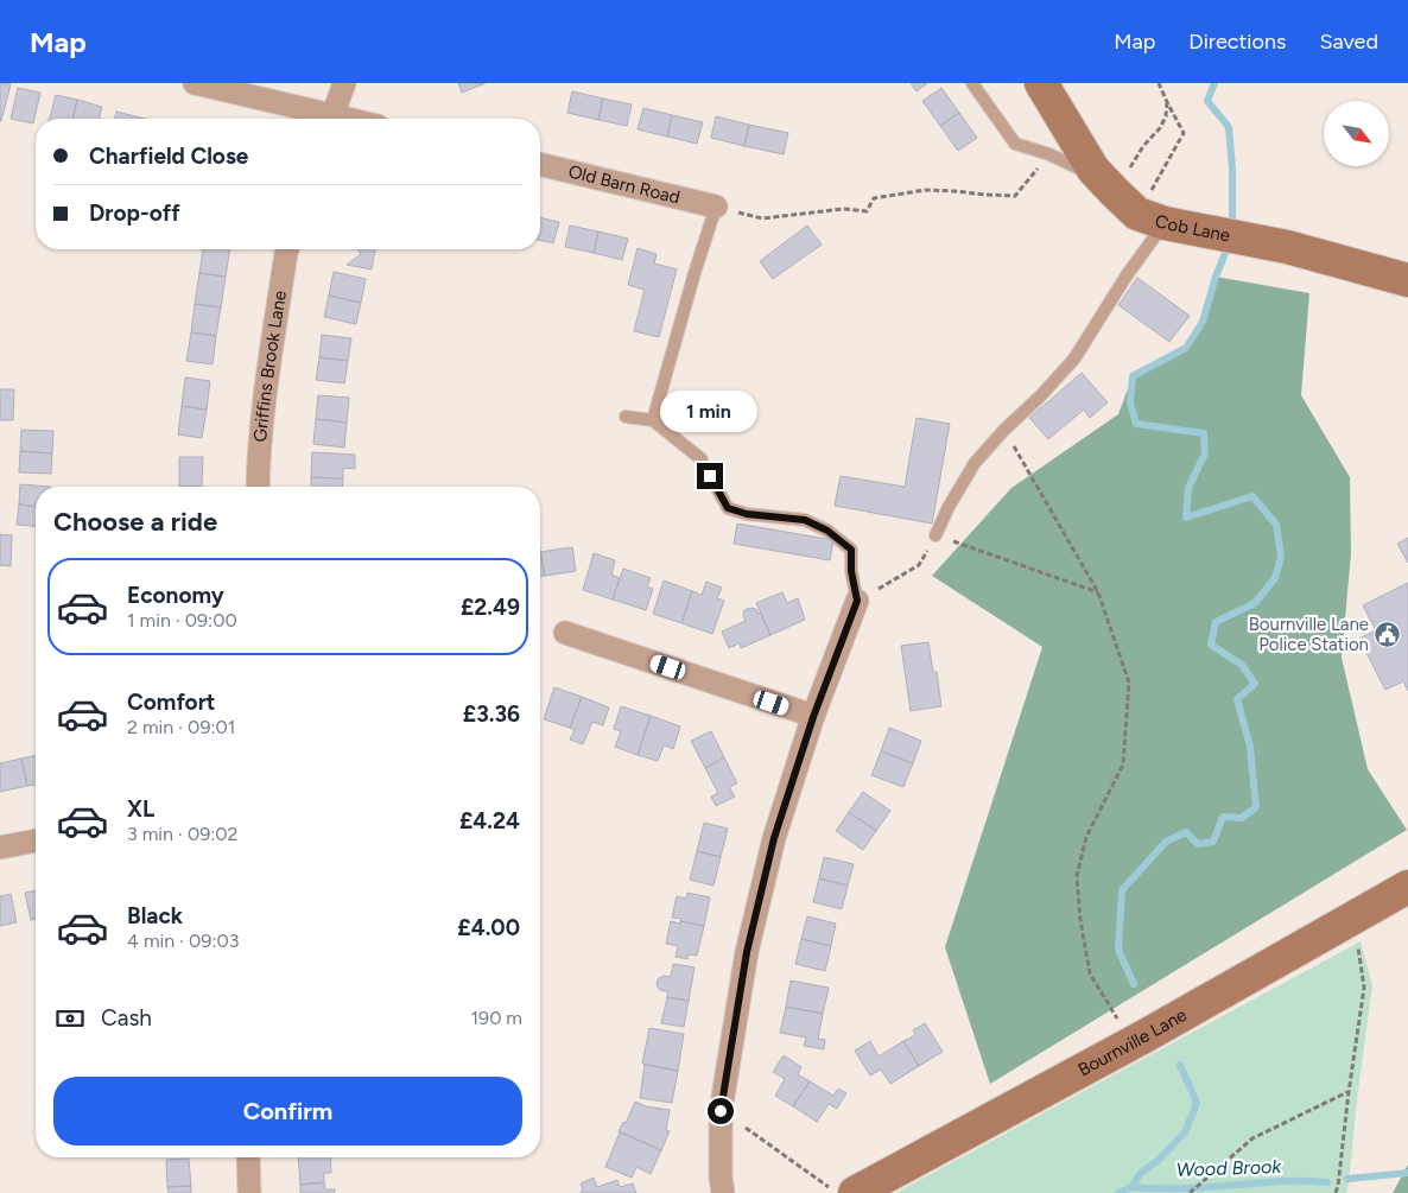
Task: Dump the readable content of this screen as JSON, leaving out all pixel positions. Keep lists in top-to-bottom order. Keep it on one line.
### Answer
{"streets":{"street":["Old Barn Road","Cob Lane","Griffins Brook Lane","Bournville Lane"]},"water":["Wood Brook"],"places":{"public building":["Bournville Lane Police Station"]},"north":"bottom right","page":{"header":"Map","nav":["Map","Directions","Saved"],"banner":["Charfield Close","Drop-off"],"bubble":"1 min","heading":"Choose a ride","list":[{"name":"Economy","note":"1 min · 09:00","value":"£2.49"},{"name":"Comfort","note":"2 min · 09:01","value":"£3.36"},{"name":"XL","note":"3 min · 09:02","value":"£4.24"},{"name":"Black","note":"4 min · 09:03","value":"£4.00"}],"pay":["Cash","190 m"],"buttons":"Confirm"}}
